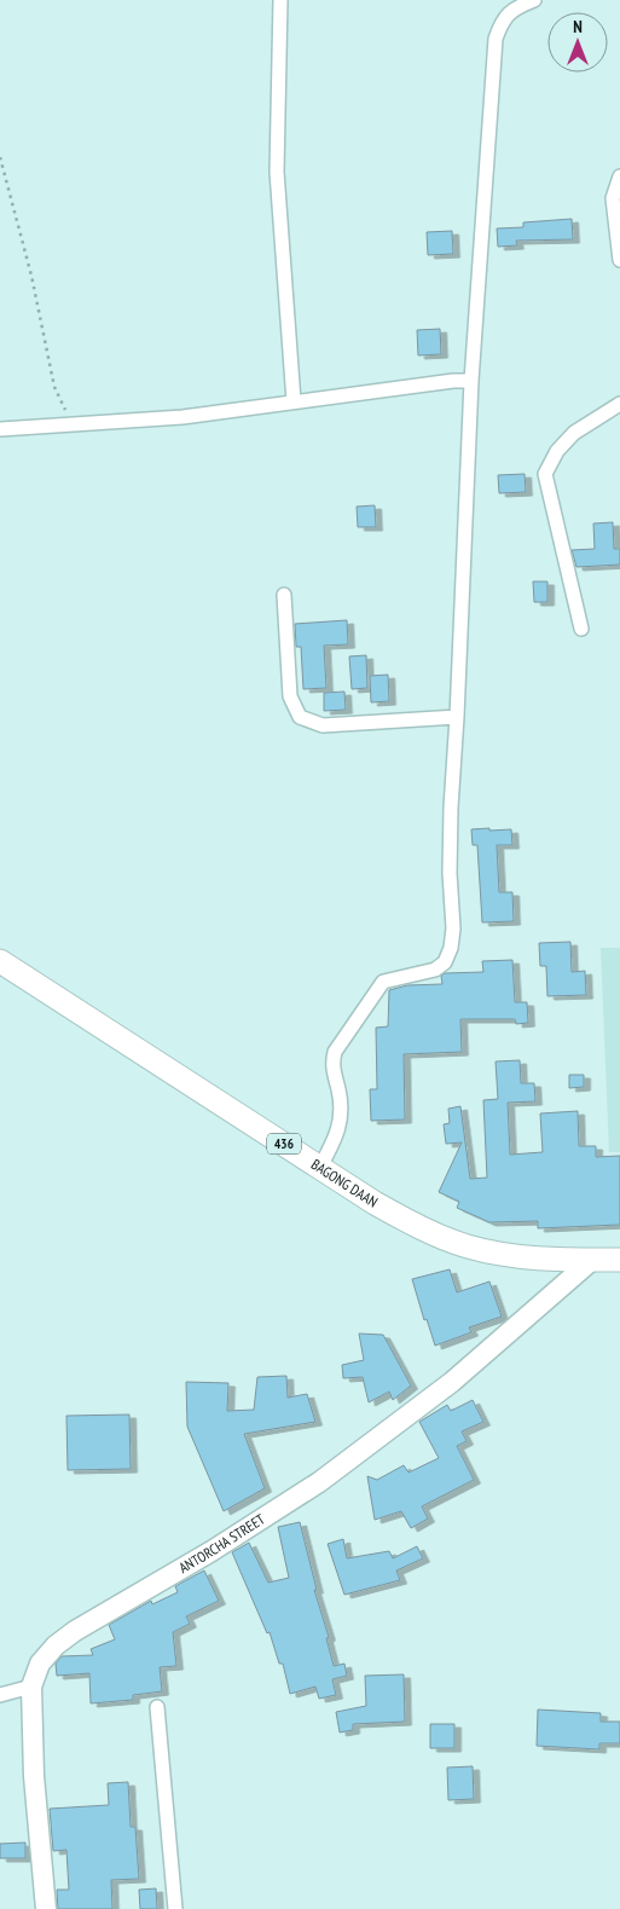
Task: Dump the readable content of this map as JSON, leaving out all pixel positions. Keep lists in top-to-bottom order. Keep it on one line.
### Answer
{"streets":{"main road":["436","BAGONG DAAN","ANTORCHA STREET"]},"crossings":[["436","BAGONG DAAN"],["436","ANTORCHA STREET"],["BAGONG DAAN","ANTORCHA STREET"]],"north":"top"}
